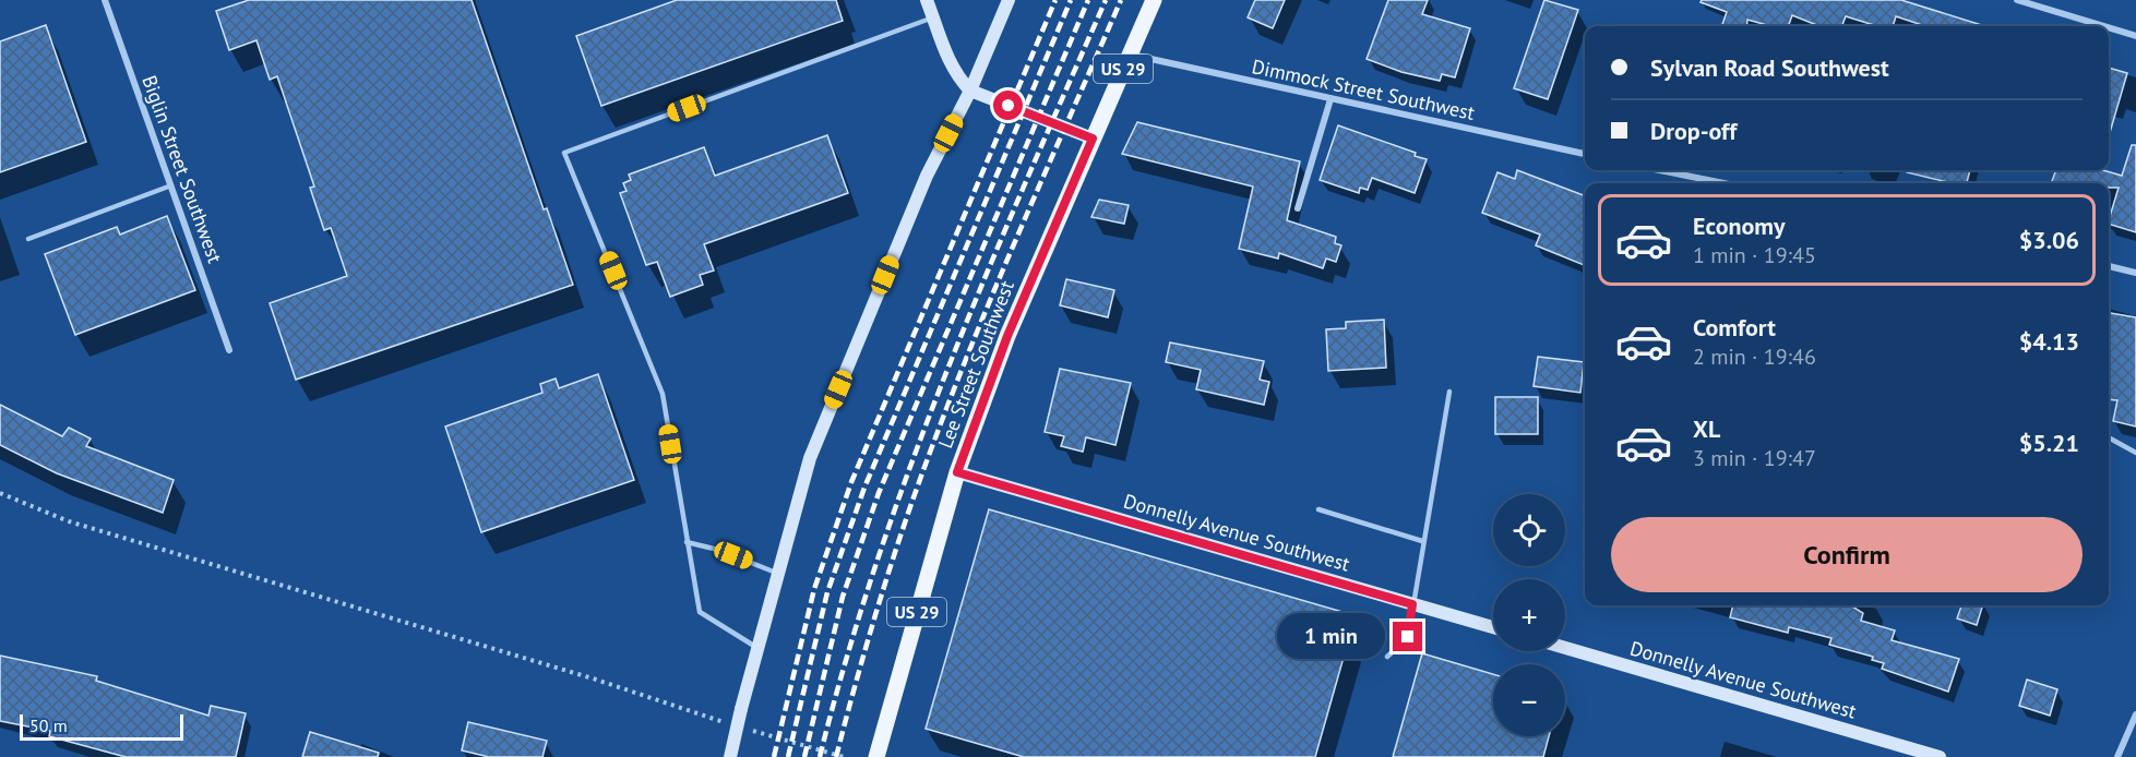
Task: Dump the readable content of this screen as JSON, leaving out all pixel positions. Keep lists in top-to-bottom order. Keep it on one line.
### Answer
{"streets":{"main road":["US 29","Lee Street Southwest"],"street":["Dimmock Street Southwest","Biglin Street Southwest","Donnelly Avenue Southwest"]},"crossings":[["Dimmock Street Southwest","Lee Street Southwest"],["Lee Street Southwest","Donnelly Avenue Southwest"]],"scale_bar":"50 m","page":{"banner":["Sylvan Road Southwest","Drop-off"],"list":[{"name":"Economy","note":"1 min · 19:45","value":"$3.06"},{"name":"Comfort","note":"2 min · 19:46","value":"$4.13"},{"name":"XL","note":"3 min · 19:47","value":"$5.21"}],"map_buttons":["+","−"],"buttons":"Confirm","bubble":"1 min","scale":"50 m"}}
